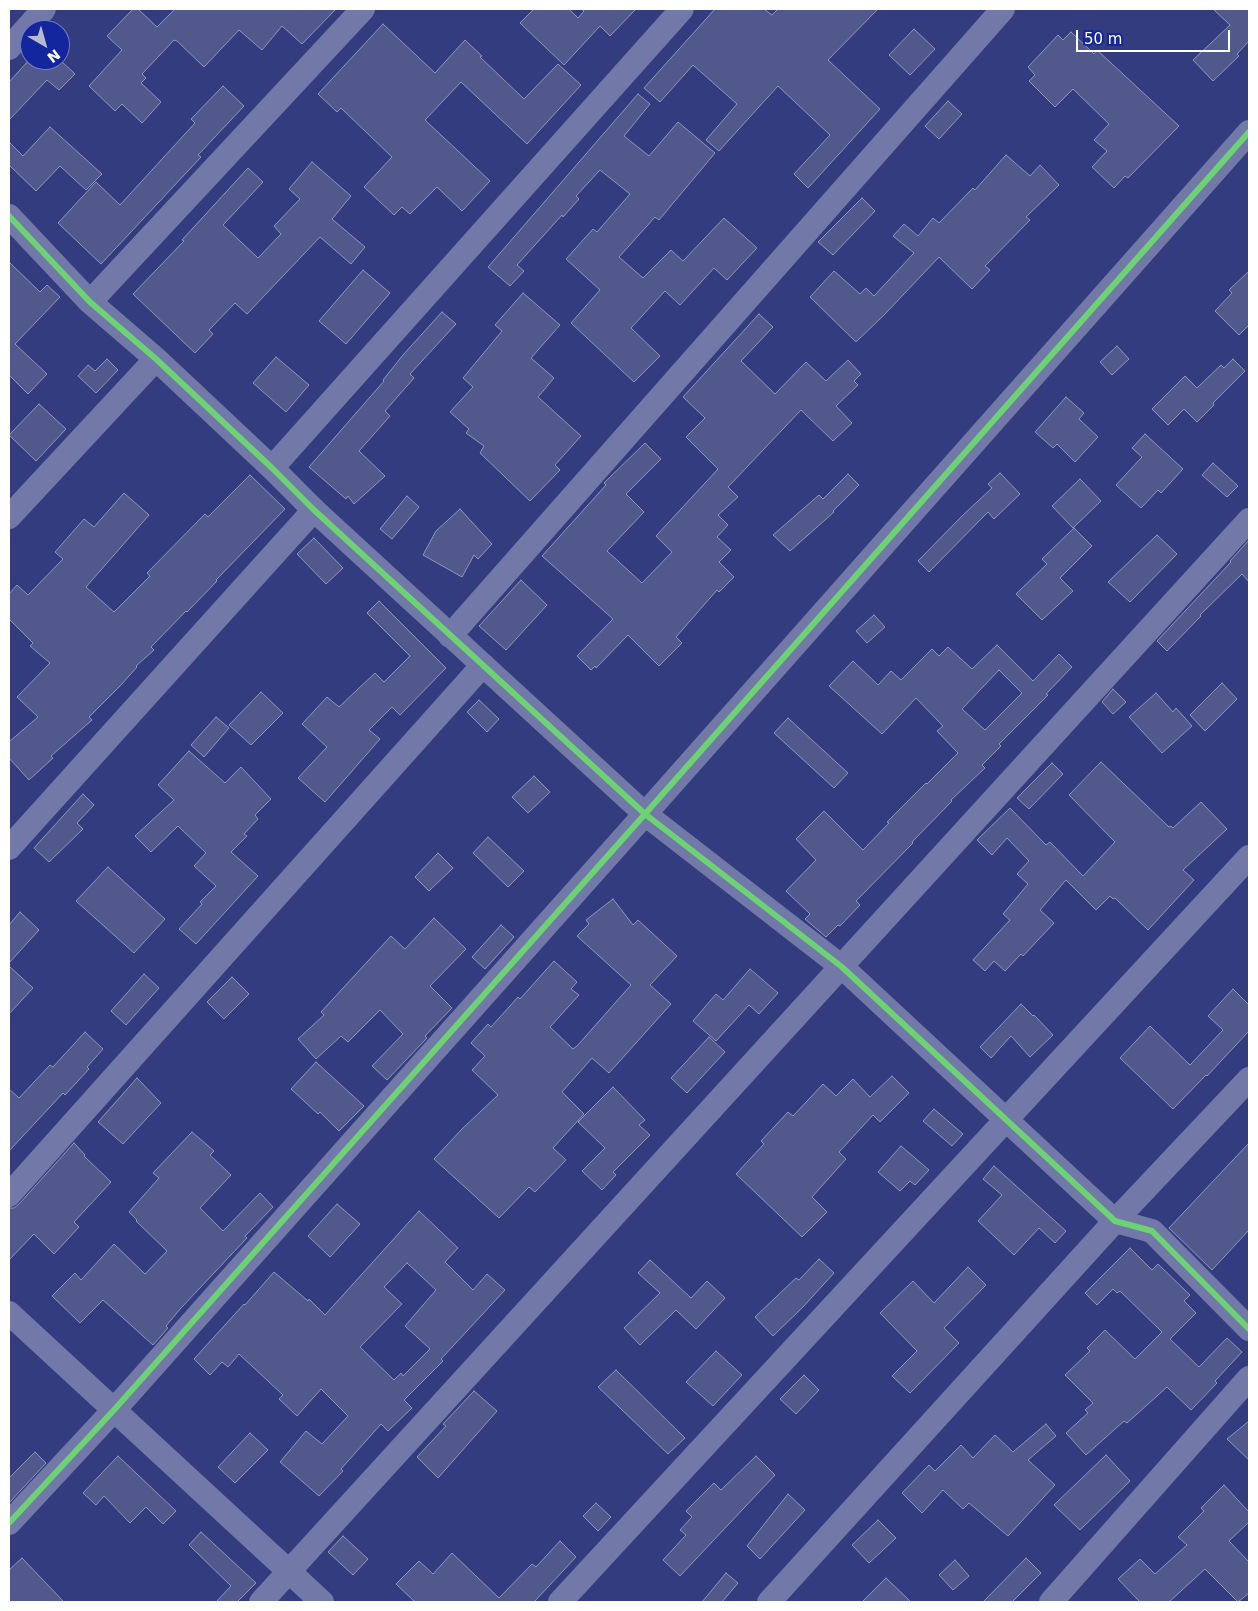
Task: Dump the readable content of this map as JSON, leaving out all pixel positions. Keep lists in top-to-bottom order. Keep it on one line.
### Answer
{"scale_bar":"50 m","north":"bottom right"}
